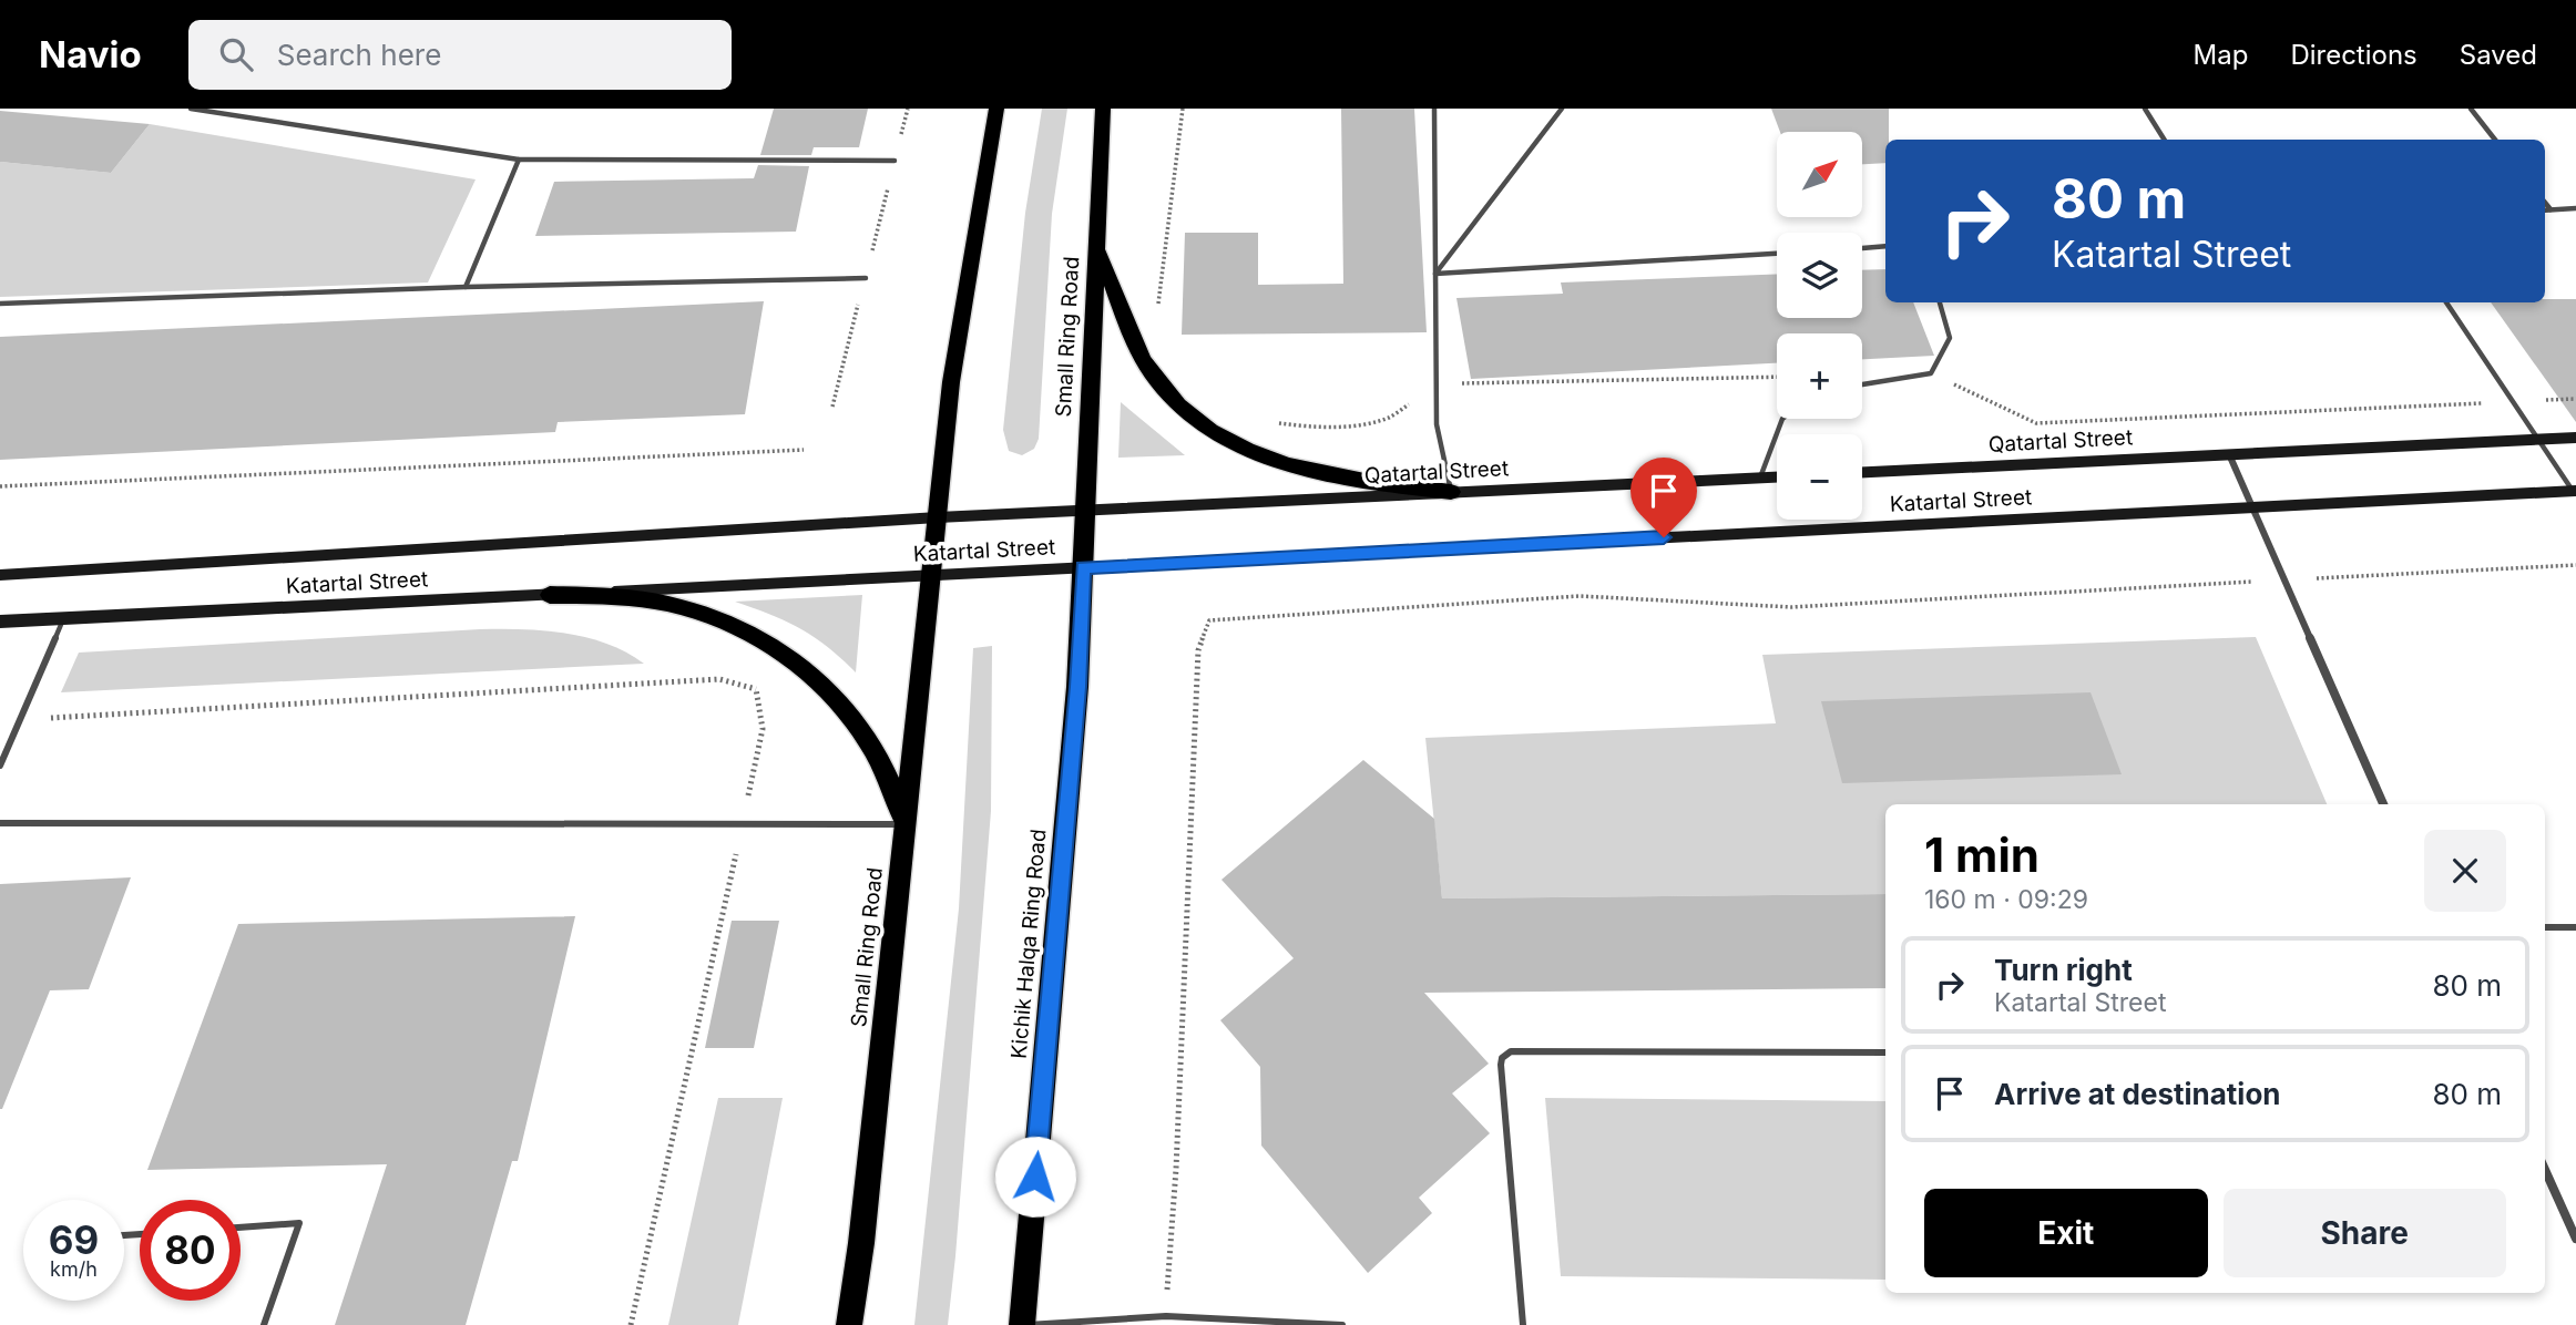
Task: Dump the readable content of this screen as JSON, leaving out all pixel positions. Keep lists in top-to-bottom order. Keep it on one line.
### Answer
{"streets":{"highway":["Small Ring Road","Kichik Halqa Ring Road"],"main road":["Qatartal Street","Katartal Street"]},"crossings":[["Small Ring Road","Qatartal Street"],["Small Ring Road","Katartal Street"],["Small Ring Road","Kichik Halqa Ring Road"],["Qatartal Street","Katartal Street"],["Katartal Street","Kichik Halqa Ring Road"]],"north":"top right","page":{"header":"Navio","search":"Search here","nav":["Map","Directions","Saved"],"map_buttons":["+","−"],"turn":["80 m","Katartal Street"],"heading":["1 min","160 m · 09:29"],"list":[{"name":"Turn right","note":"Katartal Street","value":"80 m"},{"name":"Arrive at destination","value":"80 m"}],"buttons":["Exit","Share"],"speed":"69 km/h","limit":"80"}}
